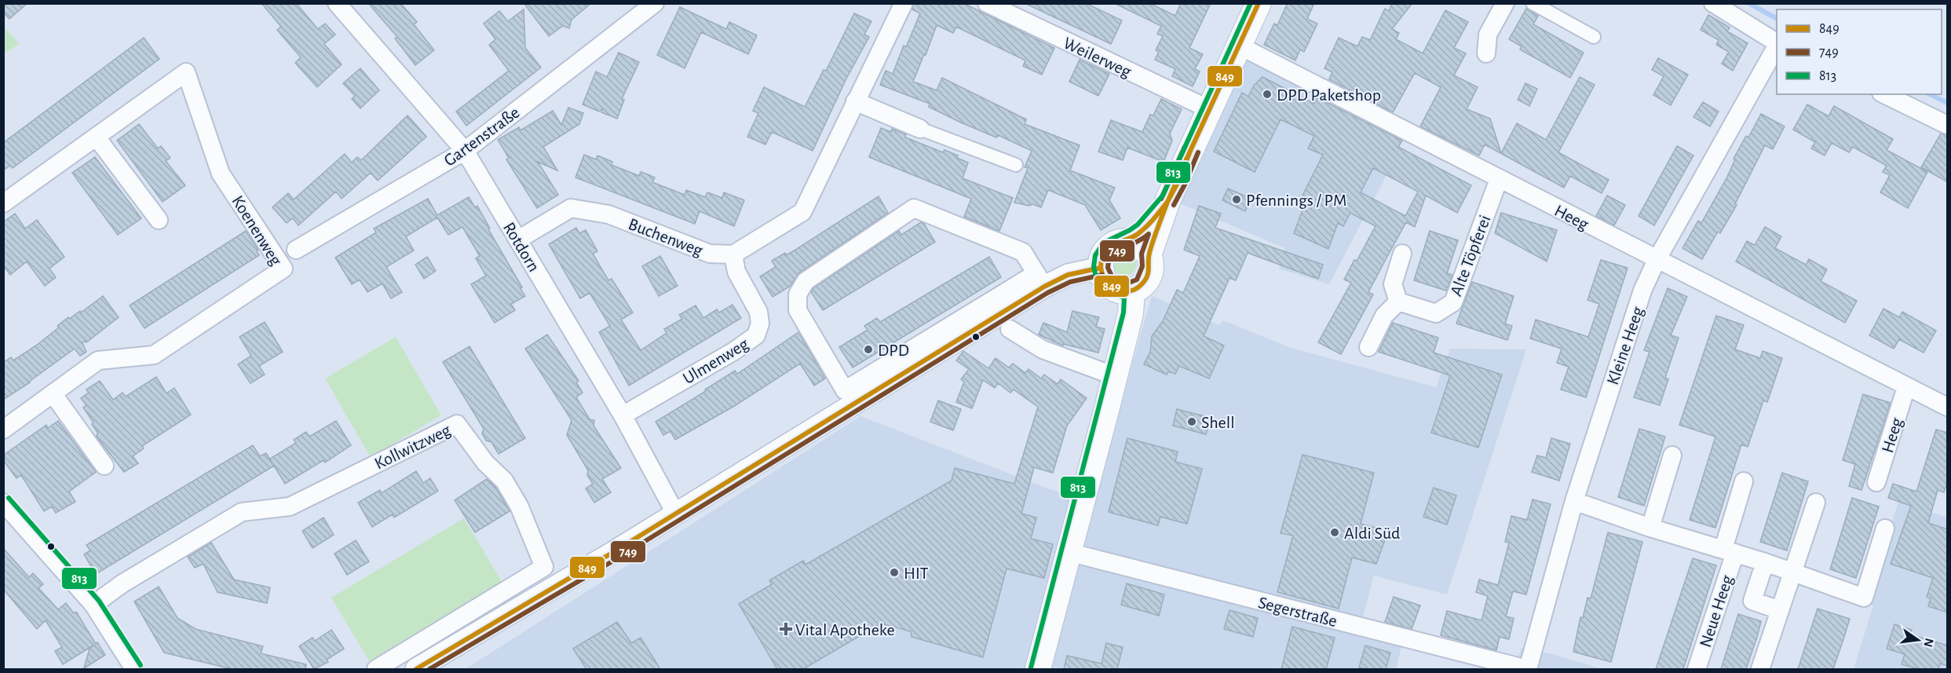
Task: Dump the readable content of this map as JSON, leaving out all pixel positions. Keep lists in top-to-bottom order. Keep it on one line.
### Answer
{"streets":{"street":["Weilerweg","Gartenstraße","Heeg","Koenenweg","Buchenweg","Rotdorn","Alte Töpferei","Kleine Heeg","Ulmenweg","Kollwitzweg","Segerstraße","Neue Heeg"]},"crossings":[["Gartenstraße","Rotdorn"],["Heeg","Alte Töpferei"],["Heeg","Kleine Heeg"],["Buchenweg","Rotdorn"],["Buchenweg","Ulmenweg"],["Rotdorn","Ulmenweg"],["Kleine Heeg","Segerstraße"],["Kleine Heeg","Neue Heeg"]],"places":{"other":["DPD Paketshop","Pfennings / PM","DPD","Shell","Aldi Süd","HIT"],"health":["Vital Apotheke"]},"lines":["transit line 849","transit line 813","transit line 749"],"legend":["849","749","813"],"north":"right"}
